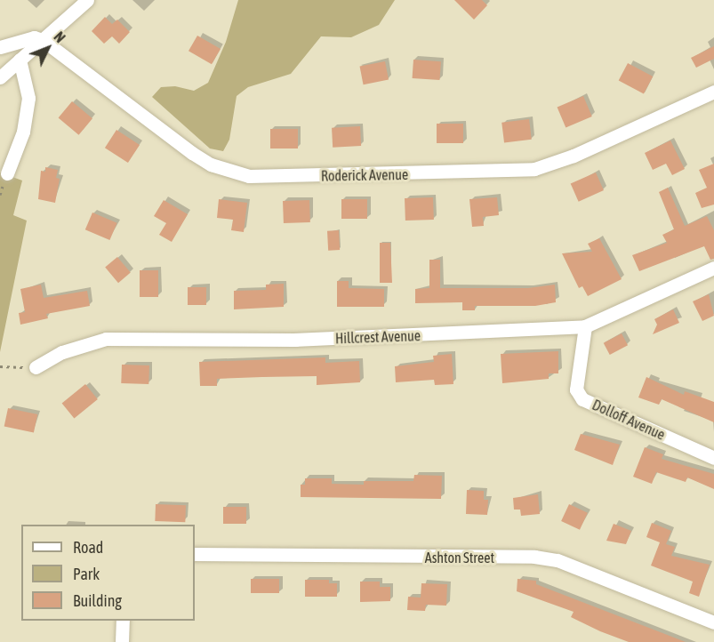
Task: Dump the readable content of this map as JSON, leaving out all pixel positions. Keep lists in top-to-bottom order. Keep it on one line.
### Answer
{"streets":{"street":["Roderick Avenue","Hillcrest Avenue","Dolloff Avenue","Ashton Street"]},"crossings":[["Hillcrest Avenue","Dolloff Avenue"]],"legend":["Road","Park","Building"],"north":"top right"}
